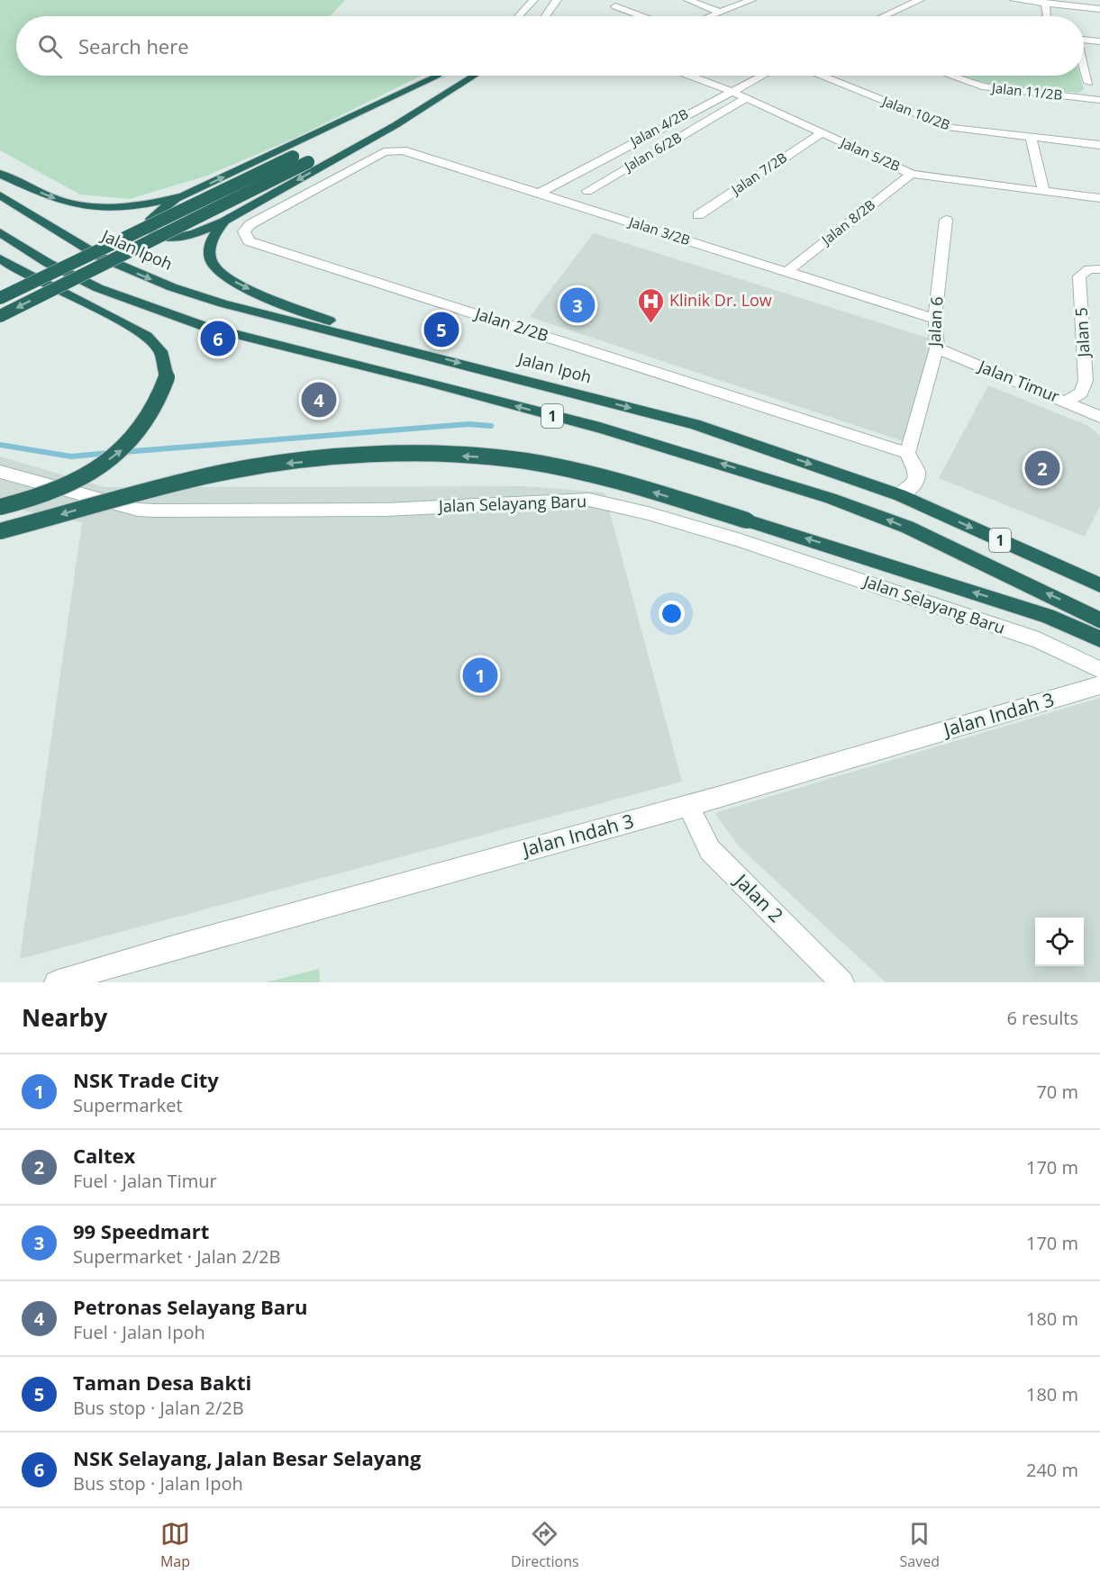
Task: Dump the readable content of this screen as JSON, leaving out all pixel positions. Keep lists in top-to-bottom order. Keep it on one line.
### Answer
{"streets":{"highway":["Jalan Ipoh","1"],"street":["Jalan 11/2B","Jalan 10/2B","Jalan 4/2B","Jalan 6/2B","Jalan 5/2B","Jalan 7/2B","Jalan 8/2B","Jalan 3/2B","Jalan 6","Jalan 2/2B","Jalan 5","Jalan Timur","Jalan Selayang Baru","Jalan Indah 3","Jalan 2"]},"crossings":[["Jalan 4/2B","Jalan 5/2B"],["Jalan 4/2B","Jalan 3/2B"],["Jalan 6/2B","Jalan 5/2B"],["Jalan 5/2B","Jalan 7/2B"],["Jalan 5/2B","Jalan 8/2B"],["Jalan 8/2B","Jalan 3/2B"],["Jalan 3/2B","Jalan 6"],["Jalan 3/2B","Jalan 2/2B"],["Jalan 6","Jalan 2/2B"],["Jalan 6","Jalan Timur"],["Jalan 5","Jalan Timur"],["Jalan Indah 3","Jalan 2"]],"places":{"hospital":["Klinik Dr. Low"]},"page":{"search":"Search here","pins":["3","5","6","4","2","1"],"heading":["Nearby","6 results"],"list":[{"mark":"1","name":"NSK Trade City","note":"Supermarket","value":"70 m"},{"mark":"2","name":"Caltex","note":"Fuel · Jalan Timur","value":"170 m"},{"mark":"3","name":"99 Speedmart","note":"Supermarket · Jalan 2/2B","value":"170 m"},{"mark":"4","name":"Petronas Selayang Baru","note":"Fuel · Jalan Ipoh","value":"180 m"},{"mark":"5","name":"Taman Desa Bakti","note":"Bus stop · Jalan 2/2B","value":"180 m"},{"mark":"6","name":"NSK Selayang, Jalan Besar Selayang","note":"Bus stop · Jalan Ipoh","value":"240 m"}],"nav":["Map","Directions","Saved"]}}
